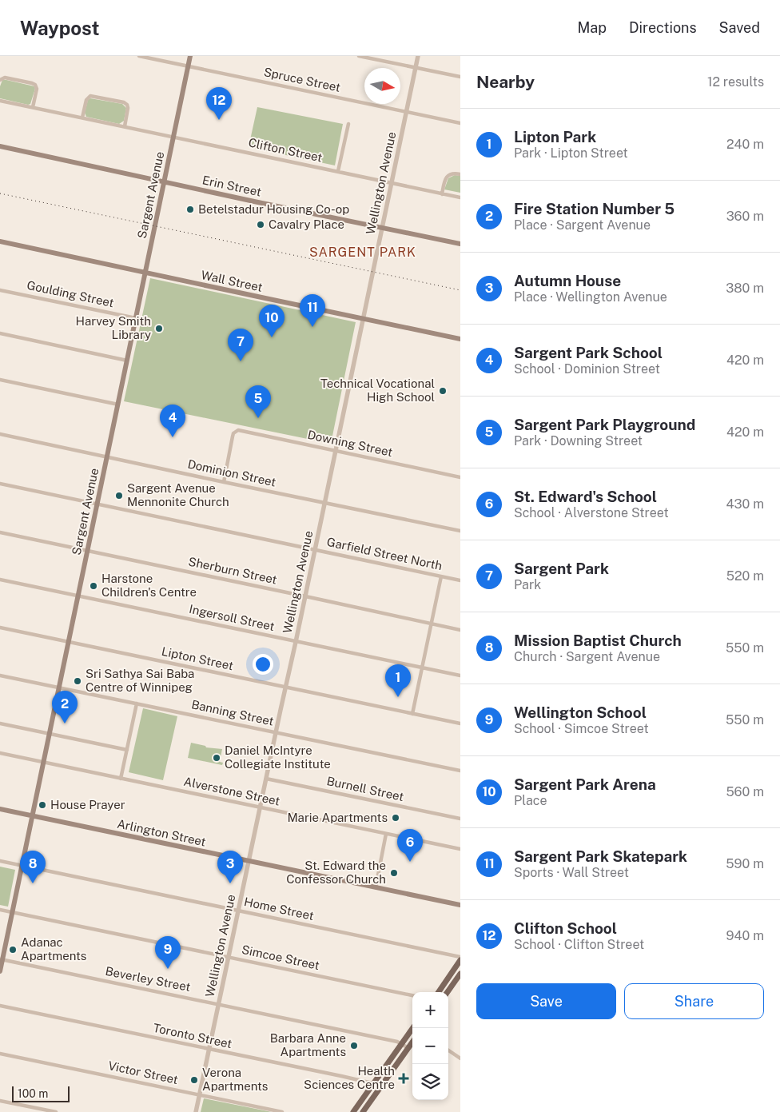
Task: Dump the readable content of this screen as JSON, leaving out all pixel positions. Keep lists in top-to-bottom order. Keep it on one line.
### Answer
{"streets":{"main road":["Erin Street","Sargent Avenue","Wall Street","Arlington Street"],"street":["Spruce Street","Clifton Street","Wellington Avenue","Goulding Street","Downing Street","Dominion Street","Garfield Street North","Sherburn Street","Ingersoll Street","Lipton Street","Banning Street","Burnell Street","Alverstone Street","Home Street","Simcoe Street","Beverley Street","Toronto Street","Victor Street"]},"crossings":[["Spruce Street","Wellington Avenue"],["Spruce Street","Sargent Avenue"],["Clifton Street","Wellington Avenue"],["Clifton Street","Sargent Avenue"],["Wellington Avenue","Erin Street"],["Wellington Avenue","Wall Street"],["Wellington Avenue","Downing Street"],["Wellington Avenue","Dominion Street"],["Wellington Avenue","Garfield Street North"],["Wellington Avenue","Sherburn Street"],["Wellington Avenue","Ingersoll Street"],["Wellington Avenue","Lipton Street"],["Wellington Avenue","Banning Street"],["Wellington Avenue","Burnell Street"],["Wellington Avenue","Alverstone Street"],["Wellington Avenue","Arlington Street"],["Wellington Avenue","Home Street"],["Wellington Avenue","Simcoe Street"],["Wellington Avenue","Beverley Street"],["Wellington Avenue","Toronto Street"],["Wellington Avenue","Victor Street"],["Erin Street","Sargent Avenue"],["Sargent Avenue","Wall Street"],["Sargent Avenue","Goulding Street"],["Sargent Avenue","Dominion Street"],["Sargent Avenue","Garfield Street North"],["Sargent Avenue","Sherburn Street"],["Sargent Avenue","Ingersoll Street"],["Sargent Avenue","Lipton Street"],["Sargent Avenue","Banning Street"],["Sargent Avenue","Alverstone Street"],["Sargent Avenue","Arlington Street"],["Sargent Avenue","Home Street"],["Sargent Avenue","Simcoe Street"],["Sargent Avenue","Beverley Street"],["Downing Street","Dominion Street"]],"districts":["SARGENT PARK"],"places":{"other":["Betelstadur Housing Co-op","Cavalry Place","Harvey Smith Library","Technical Vocational High School","Sargent Avenue Mennonite Church","Harstone Children's Centre","Sri Sathya Sai Baba Centre of Winnipeg","Daniel McIntyre Collegiate Institute","House Prayer","Marie Apartments","St. Edward the Confessor Church","Adanac Apartments","Barbara Anne Apartments","Verona Apartments"],"health":["Health Sciences Centre"]},"scale_bar":"100 m","north":"right","page":{"header":"Waypost","nav":["Map","Directions","Saved"],"heading":["Nearby","12 results"],"pins":["12","11","10","7","5","4","1","2","6","3","8","9"],"list":[{"mark":"1","name":"Lipton Park","note":"Park · Lipton Street","value":"240 m"},{"mark":"2","name":"Fire Station Number 5","note":"Place · Sargent Avenue","value":"360 m"},{"mark":"3","name":"Autumn House","note":"Place · Wellington Avenue","value":"380 m"},{"mark":"4","name":"Sargent Park School","note":"School · Dominion Street","value":"420 m"},{"mark":"5","name":"Sargent Park Playground","note":"Park · Downing Street","value":"420 m"},{"mark":"6","name":"St. Edward's School","note":"School · Alverstone Street","value":"430 m"},{"mark":"7","name":"Sargent Park","note":"Park","value":"520 m"},{"mark":"8","name":"Mission Baptist Church","note":"Church · Sargent Avenue","value":"550 m"},{"mark":"9","name":"Wellington School","note":"School · Simcoe Street","value":"550 m"},{"mark":"10","name":"Sargent Park Arena","note":"Place","value":"560 m"},{"mark":"11","name":"Sargent Park Skatepark","note":"Sports · Wall Street","value":"590 m"},{"mark":"12","name":"Clifton School","note":"School · Clifton Street","value":"940 m"}],"buttons":["Save","Share"],"map_buttons":["+","−"],"scale":"100 m"}}
